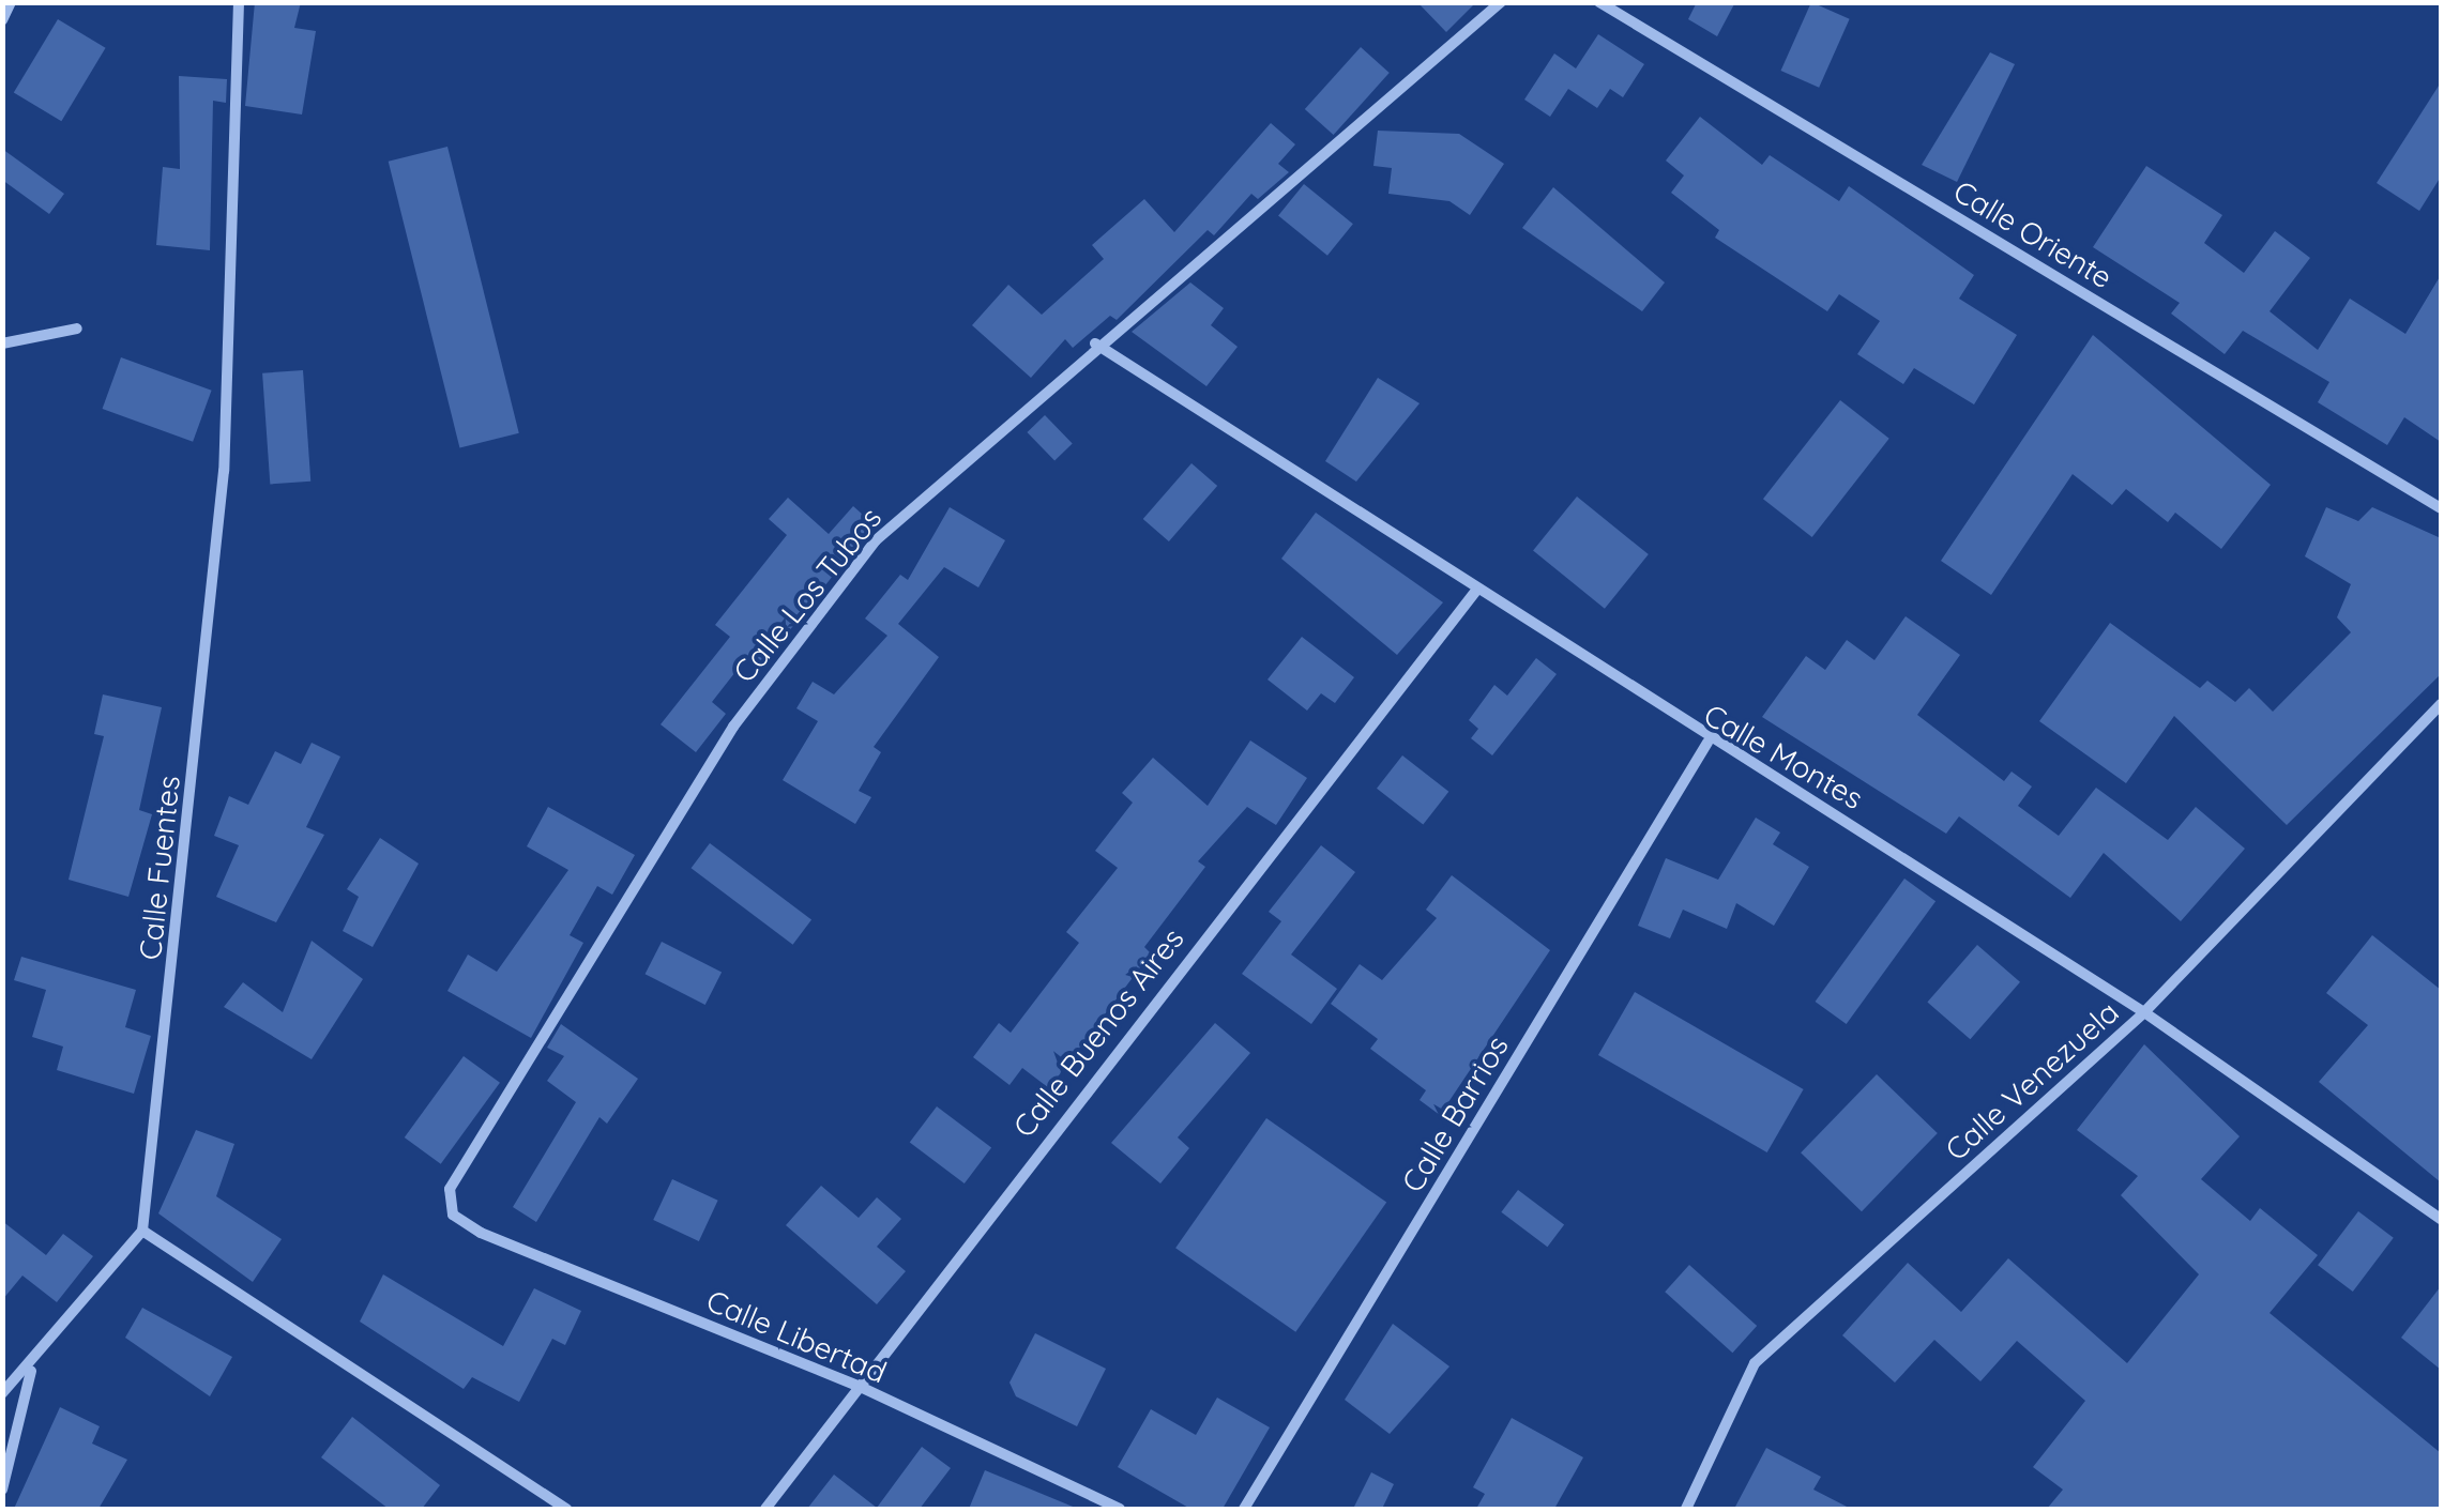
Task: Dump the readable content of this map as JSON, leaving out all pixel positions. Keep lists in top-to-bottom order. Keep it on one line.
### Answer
{"streets":{"street":["Calle Oriente","Calle Los Tubos","Calle Montes","Calle Fuentes","Calle Buenos Aires","Calle Venezuela","Calle Barrios","Calle Libertad"]},"crossings":[["Calle Los Tubos","Calle Montes"],["Calle Los Tubos","Calle Libertad"],["Calle Montes","Calle Buenos Aires"],["Calle Montes","Calle Venezuela"],["Calle Montes","Calle Barrios"],["Calle Buenos Aires","Calle Libertad"]]}
